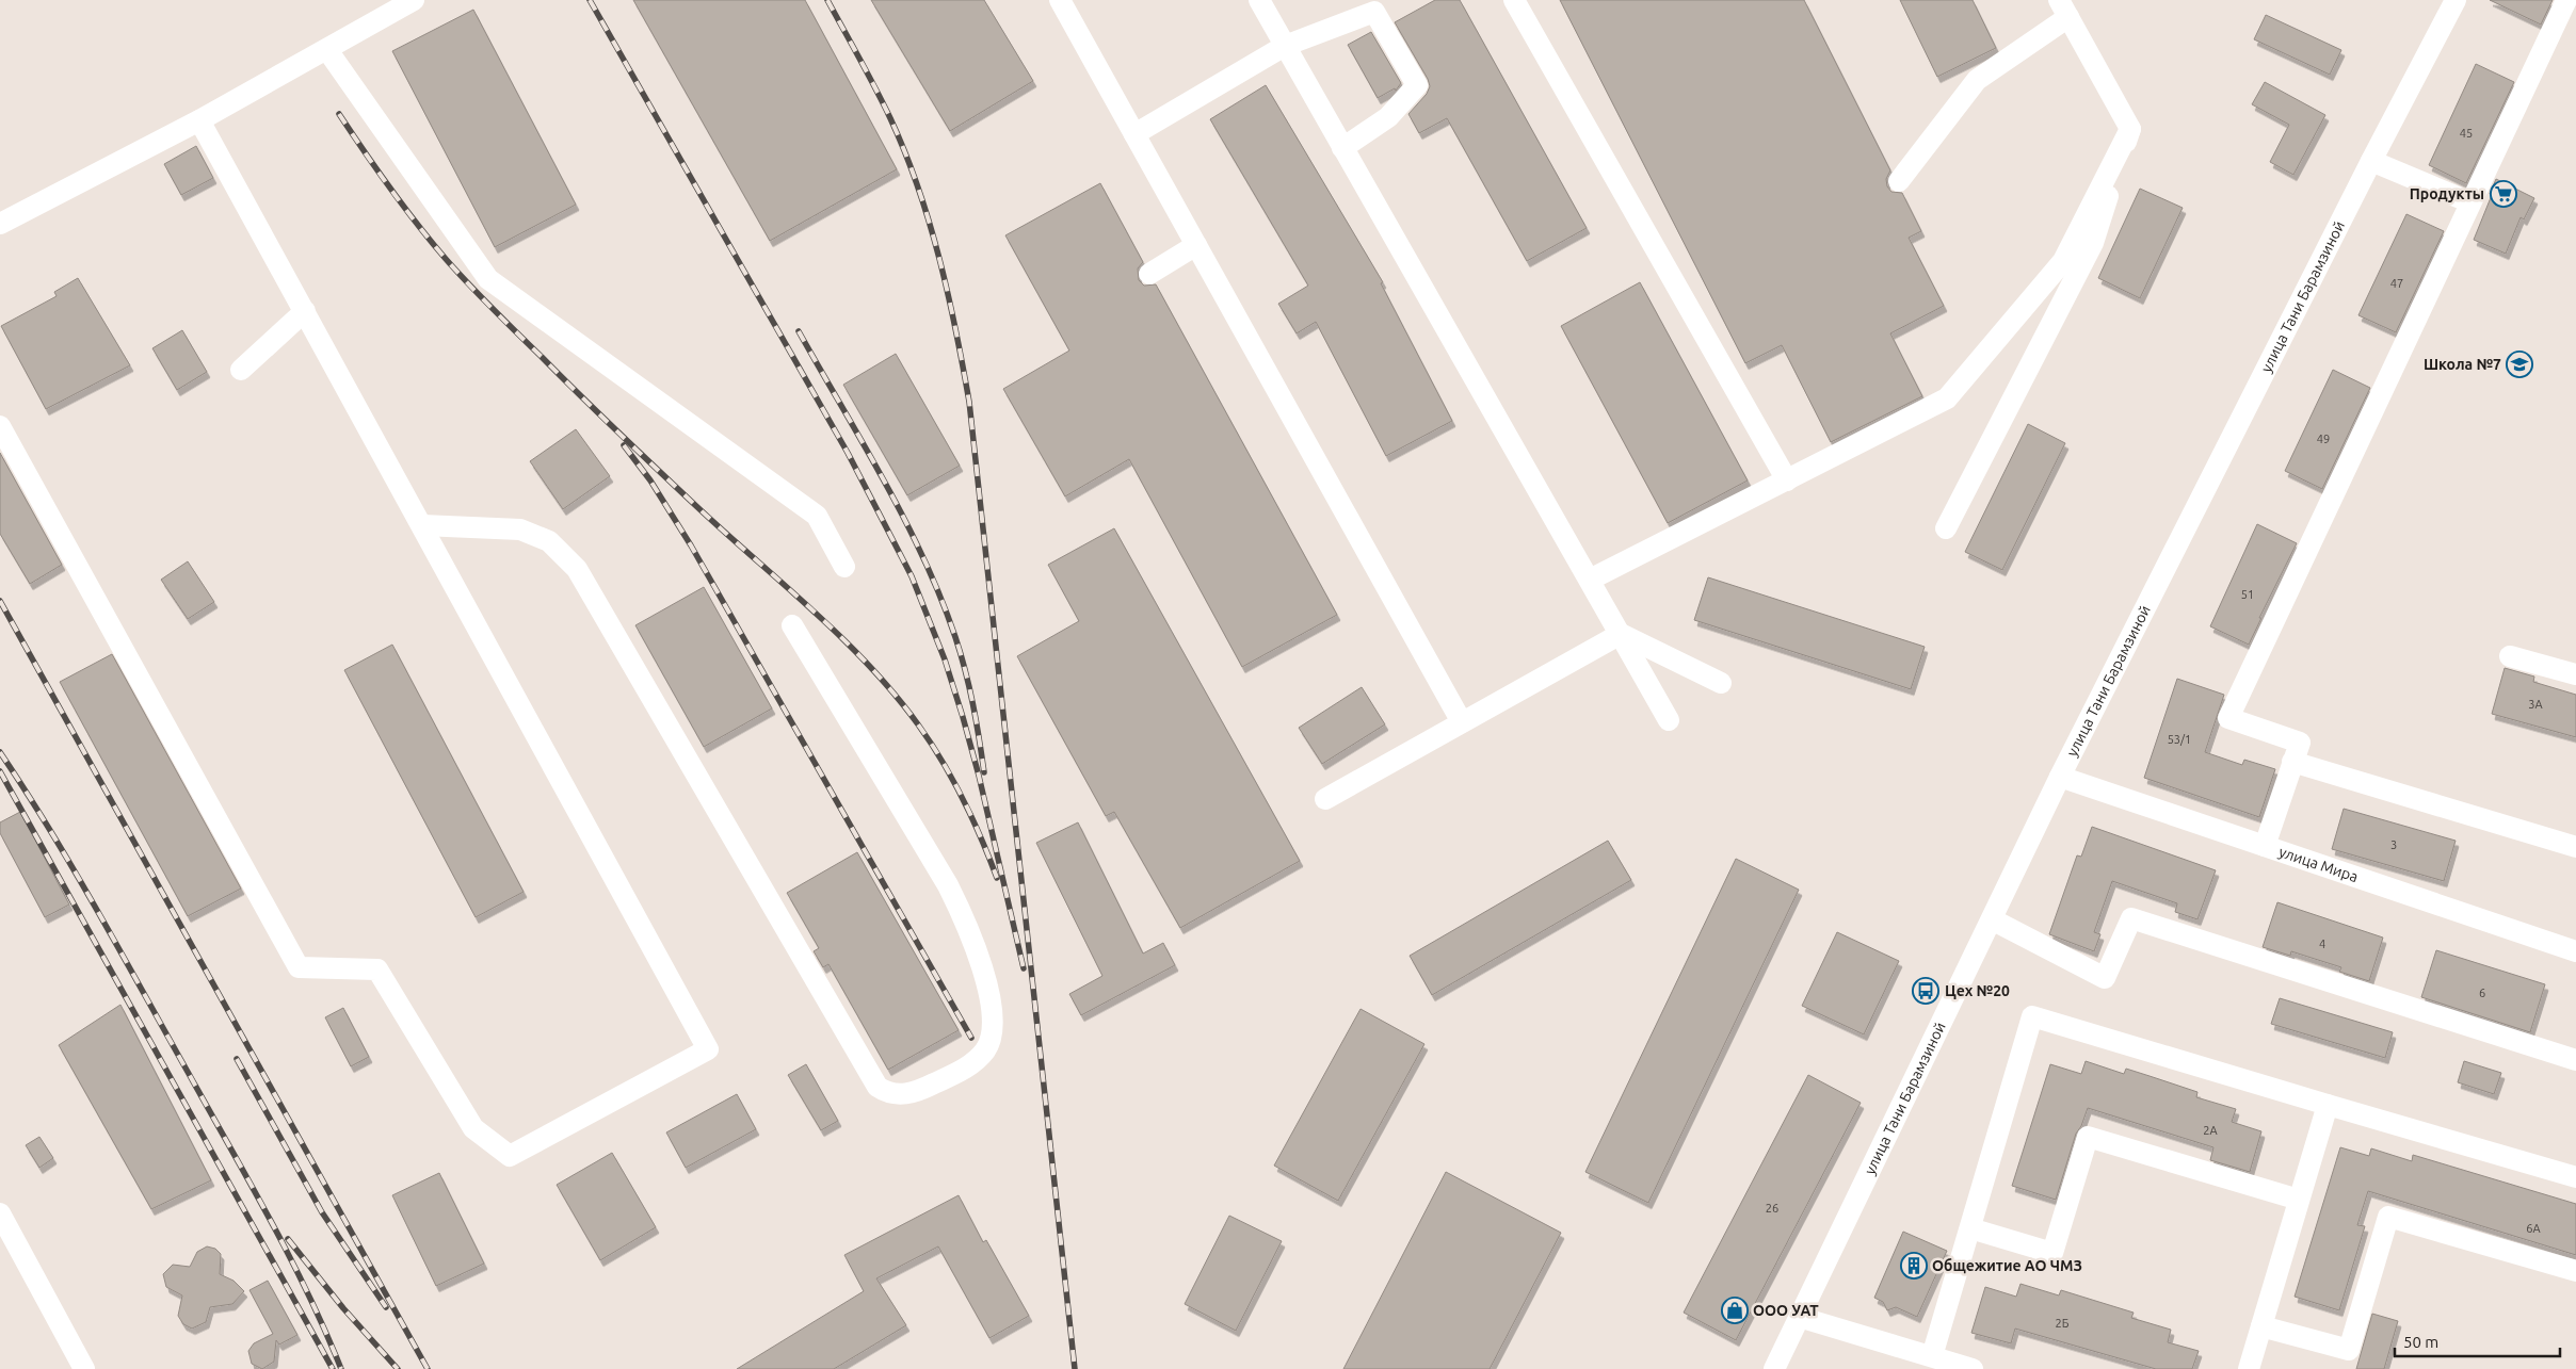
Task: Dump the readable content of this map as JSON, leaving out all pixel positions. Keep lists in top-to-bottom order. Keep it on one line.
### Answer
{"streets":{"street":["улица Тани Барамзиной","улица Мира"]},"crossings":[["улица Тани Барамзиной","улица Мира"]],"places":{"supermarket":["Продукты"],"school or university":["Школа №7"],"bus stop":["Цех №20"],"building":["Общежитие АО ЧМЗ"],"shop":["ООО УАТ"]},"house_numbers":["45","47","49","51","3А","53/1","3","4","6","2А","26","6А","2Б"],"scale_bar":"50 m"}
